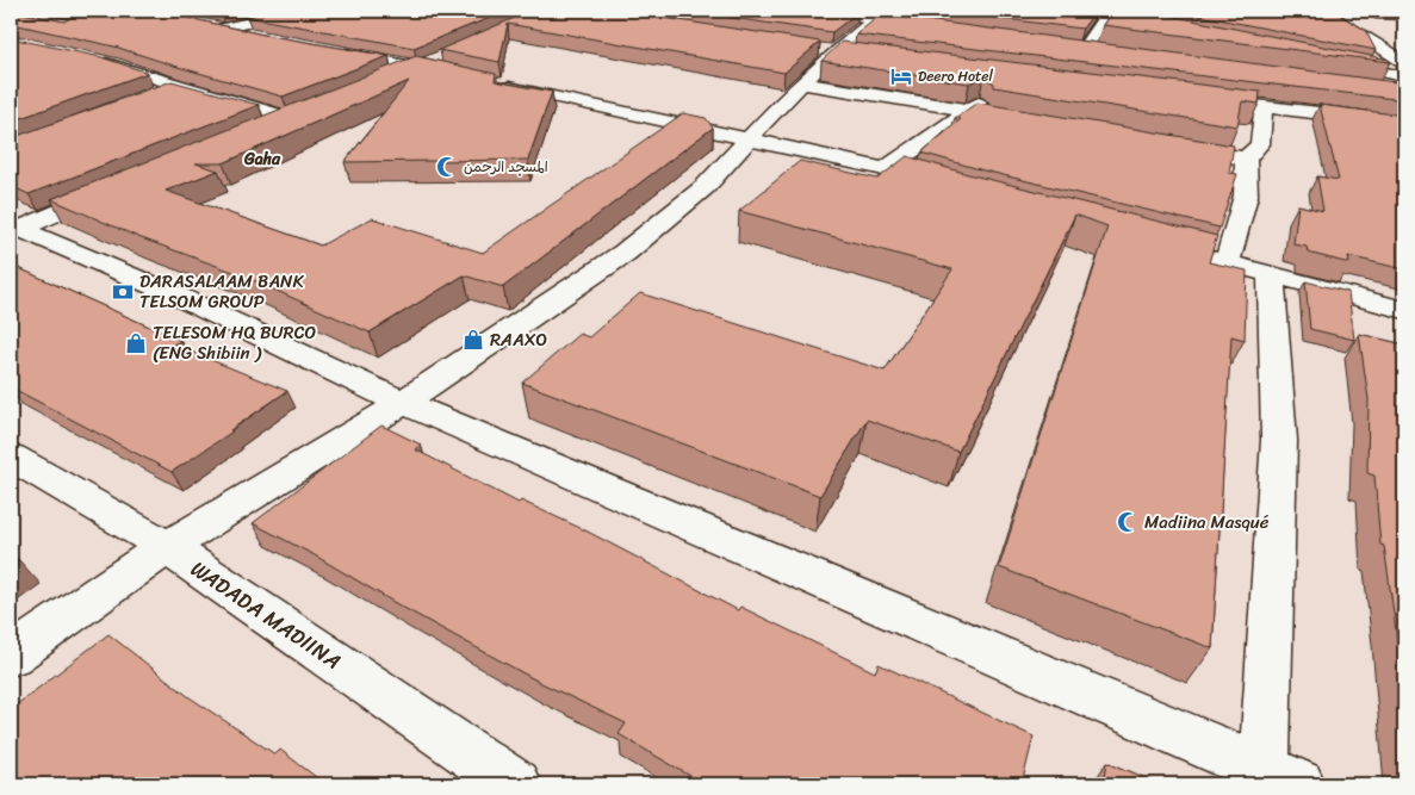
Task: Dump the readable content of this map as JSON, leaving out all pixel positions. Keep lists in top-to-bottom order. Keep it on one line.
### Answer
{"streets":{"street":["WADADA MADIINA"]},"districts":["Gaha"],"places":{"hotel":["Deero Hotel"],"mosque":["المسجد الرحمن","Madiina Masqué"],"bank":["DARASALAAM BANK TELSOM GROUP"],"shop":["RAAXO","TELESOM HQ BURCO (ENG Shibiin )"]}}
